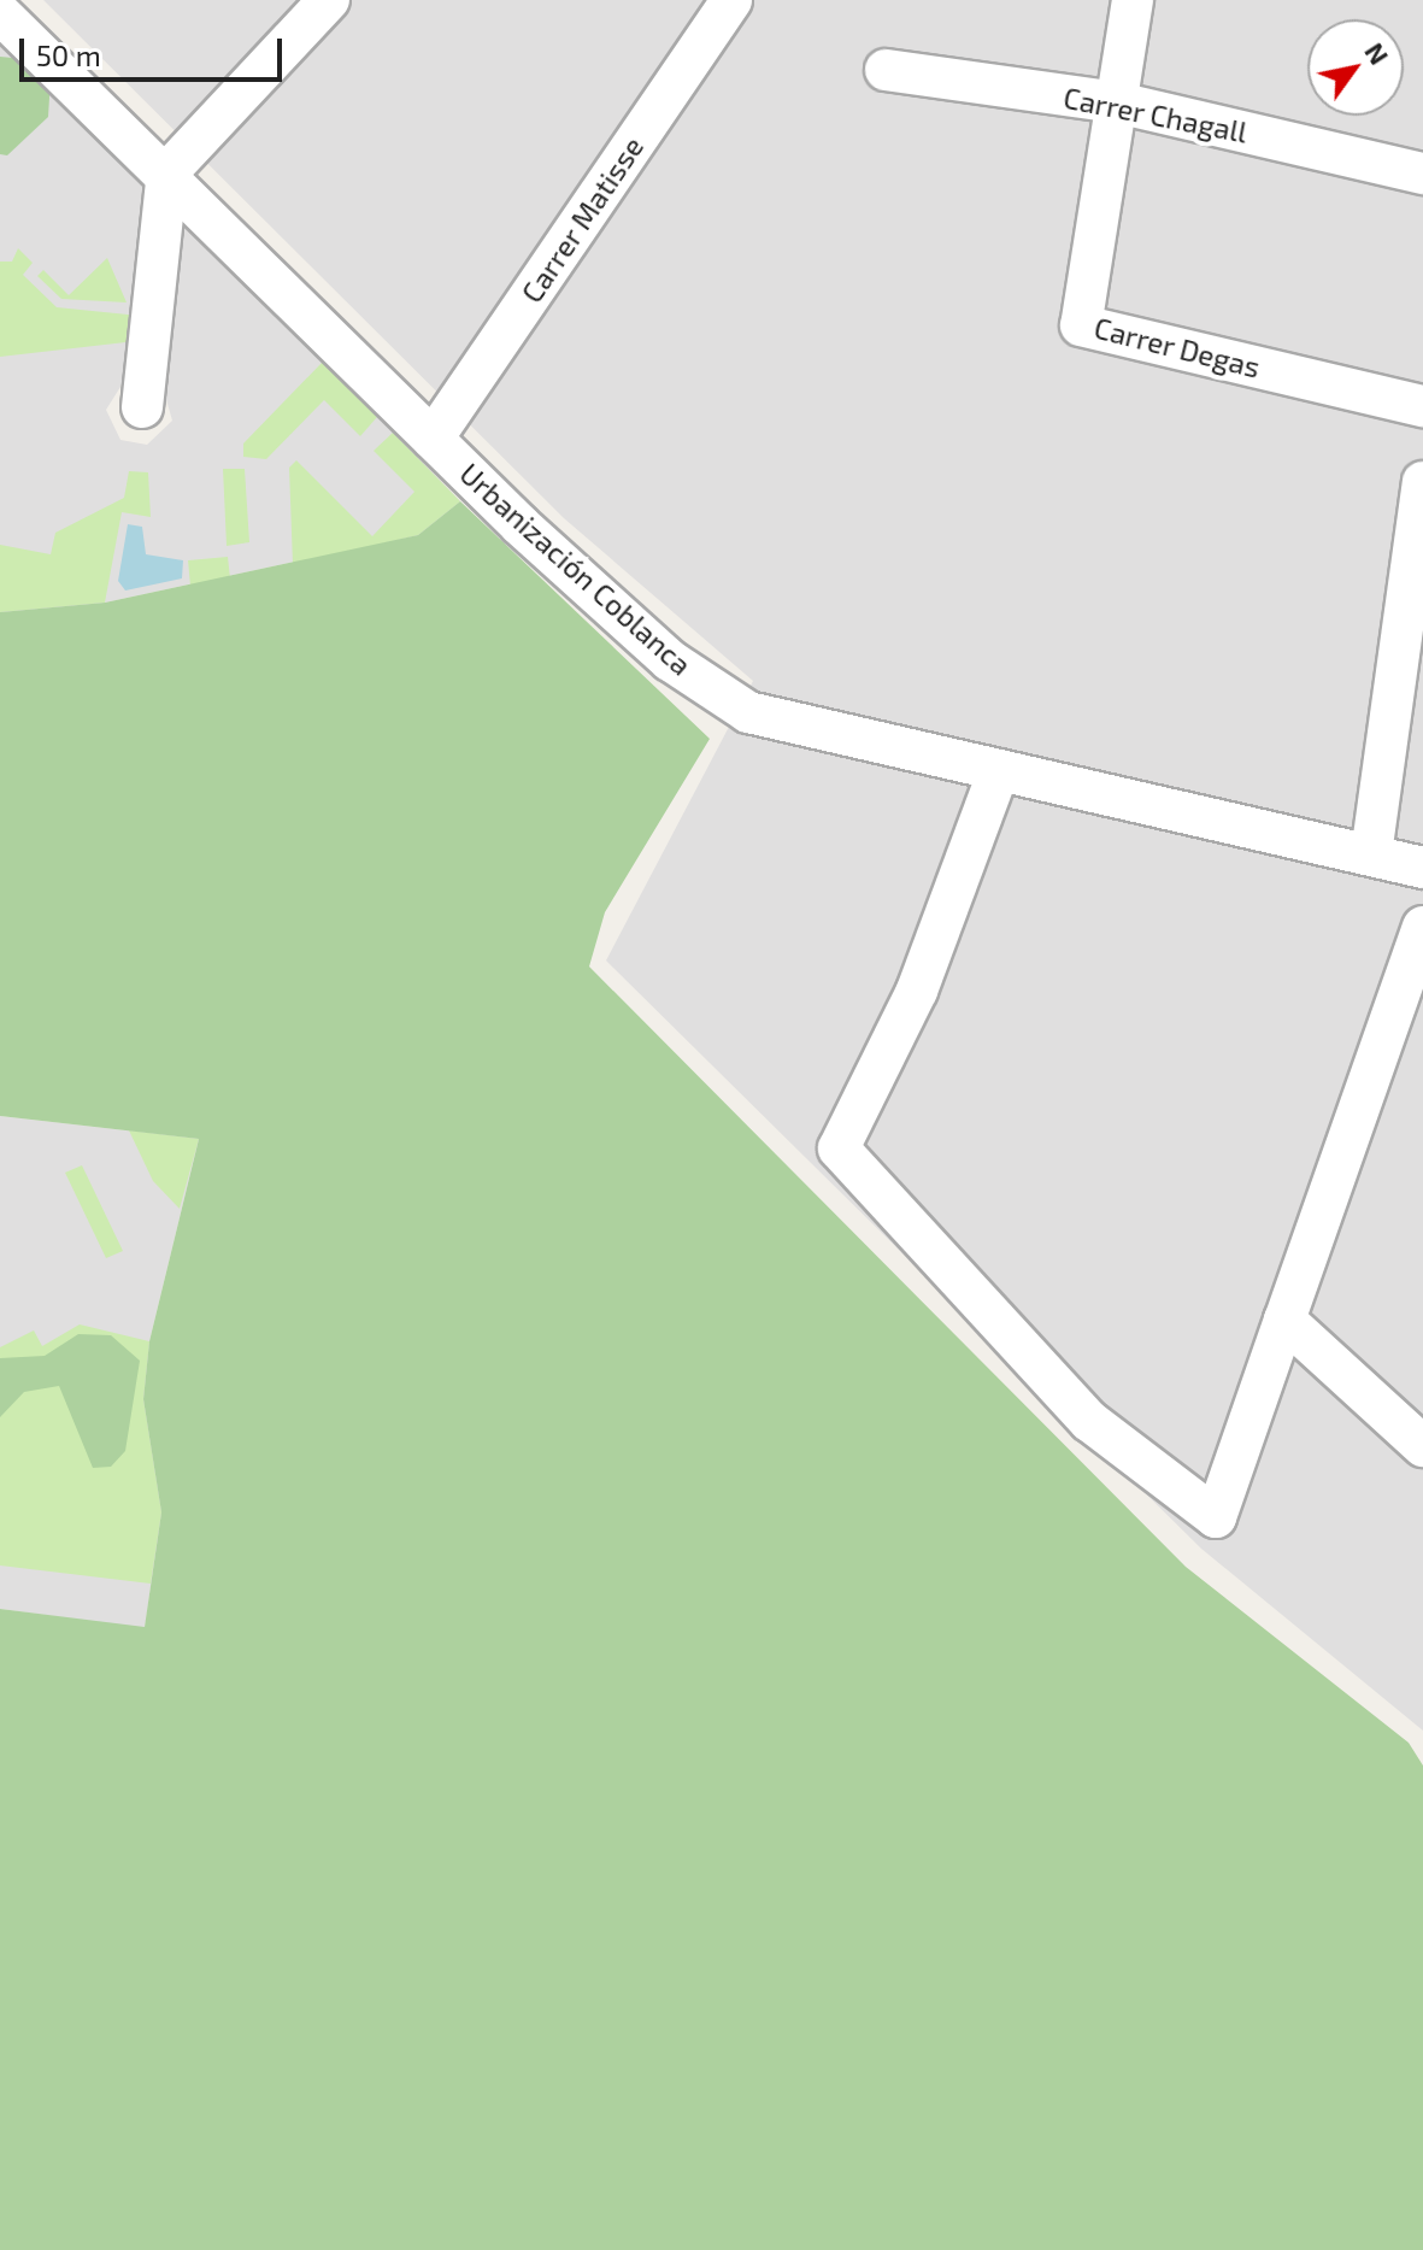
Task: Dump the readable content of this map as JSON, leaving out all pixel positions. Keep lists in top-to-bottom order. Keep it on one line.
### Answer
{"streets":{"street":["Carrer Chagall","Carrer Matisse","Carrer Degas","Urbanización Coblanca"]},"crossings":[["Carrer Chagall","Carrer Degas"],["Carrer Matisse","Urbanización Coblanca"]],"scale_bar":"50 m","north":"top right"}
